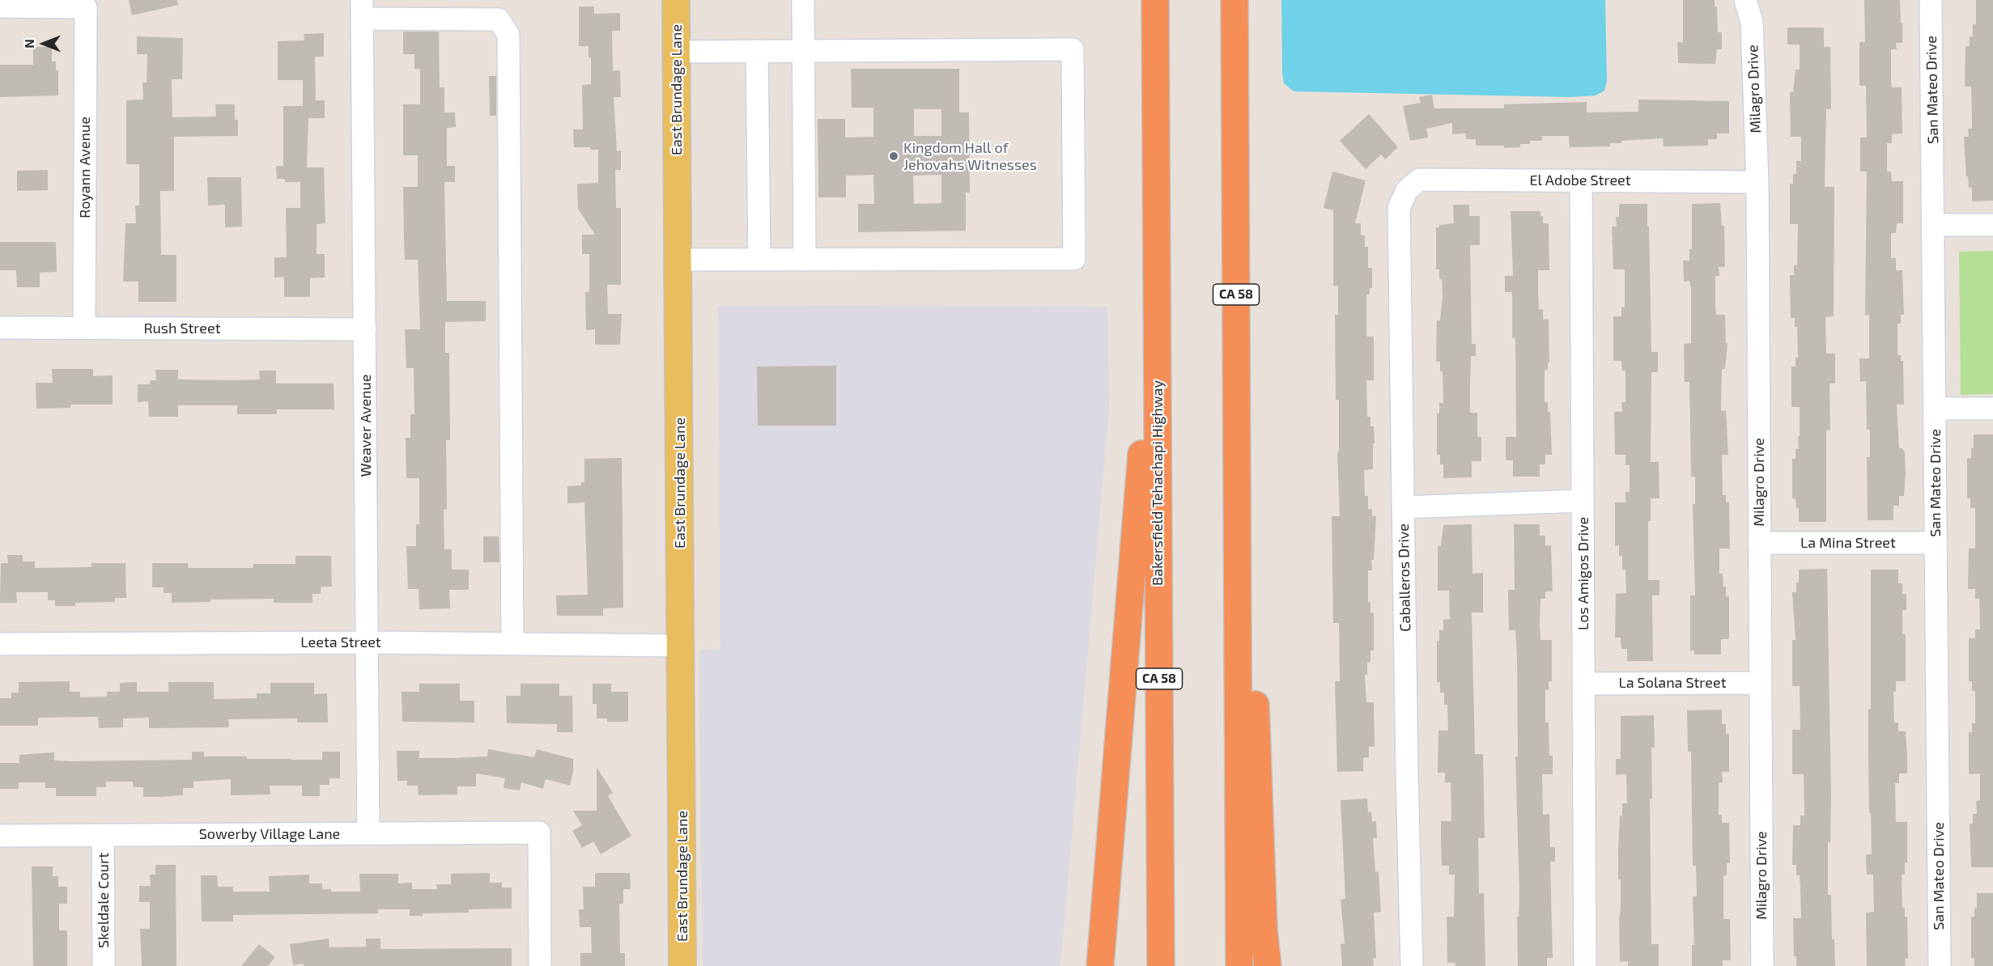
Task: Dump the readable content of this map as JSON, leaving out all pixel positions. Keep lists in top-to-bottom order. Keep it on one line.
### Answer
{"streets":{"highway":["CA 58","Bakersfield Tehachapi Highway"],"main road":["East Brundage Lane"],"street":["Milagro Drive","San Mateo Drive","Royann Avenue","El Adobe Street","Rush Street","Weaver Avenue","La Mina Street","Los Amigos Drive","Caballeros Drive","Leeta Street","La Solana Street","Sowerby Village Lane","Skeldale Court"]},"crossings":[["Milagro Drive","El Adobe Street"],["Milagro Drive","La Mina Street"],["Milagro Drive","La Solana Street"],["East Brundage Lane","Leeta Street"],["San Mateo Drive","La Mina Street"],["Royann Avenue","Rush Street"],["El Adobe Street","Los Amigos Drive"],["El Adobe Street","Caballeros Drive"],["Rush Street","Weaver Avenue"],["Weaver Avenue","Leeta Street"],["Weaver Avenue","Sowerby Village Lane"],["Los Amigos Drive","La Solana Street"],["Sowerby Village Lane","Skeldale Court"]],"places":["Kingdom Hall of Jehovahs Witnesses"],"north":"left"}
